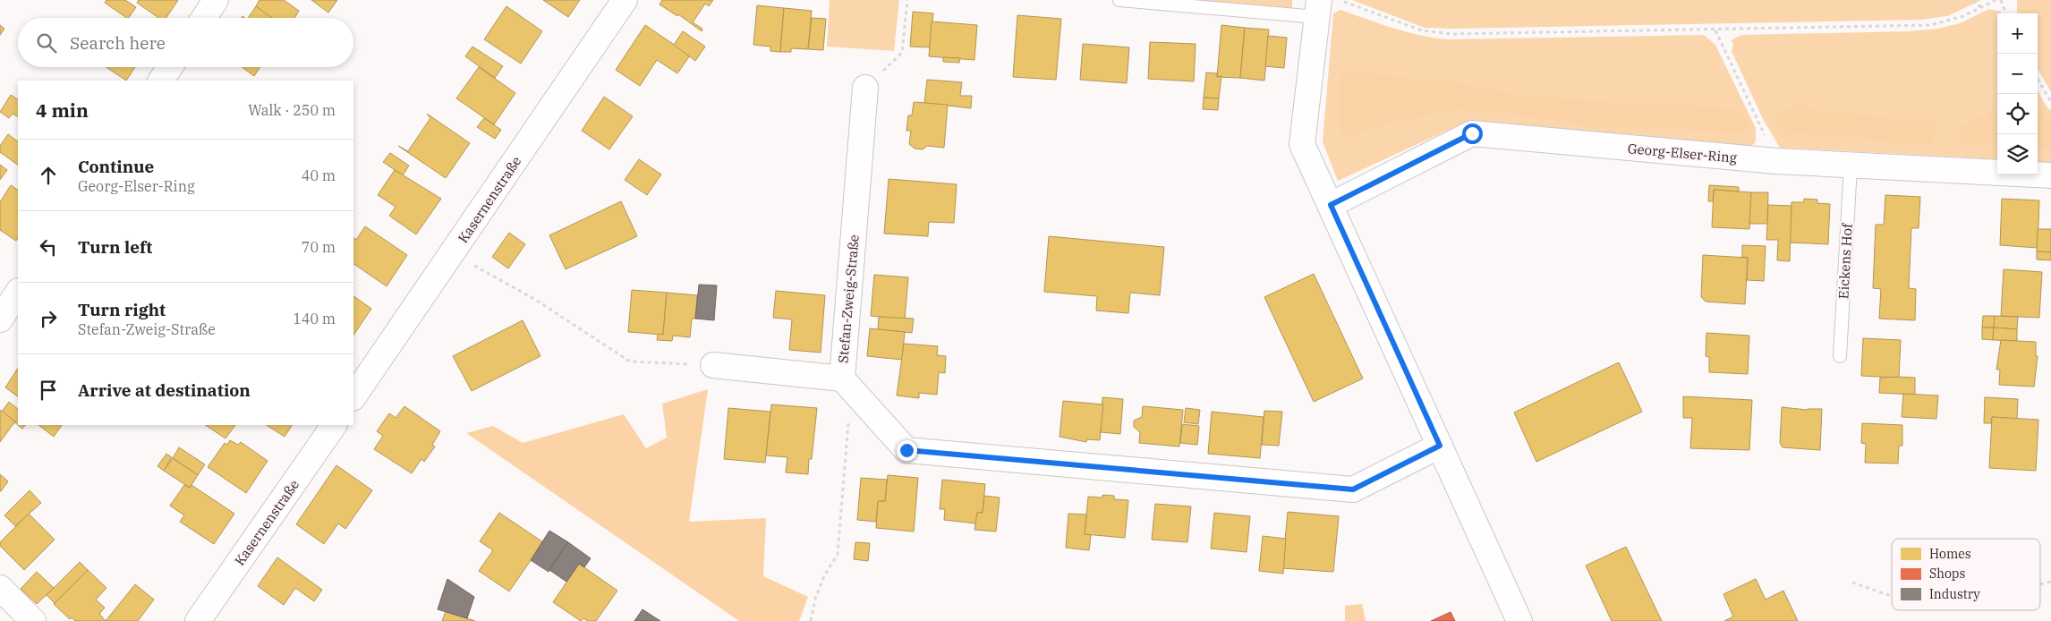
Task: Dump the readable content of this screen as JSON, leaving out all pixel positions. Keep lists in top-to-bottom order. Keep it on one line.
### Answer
{"streets":{"street":["Georg-Elser-Ring","Kasernenstraße","Stefan-Zweig-Straße"],"lane":["Eickens Hof"]},"crossings":[["Georg-Elser-Ring","Eickens Hof"]],"legend":["Homes","Shops","Industry"],"page":{"map_buttons":["+","−"],"search":"Search here","heading":["4 min","Walk · 250 m"],"list":[["Continue","Georg-Elser-Ring","40 m"],["Turn left","70 m"],["Turn right","Stefan-Zweig-Straße","140 m"],"Arrive at destination"]}}
